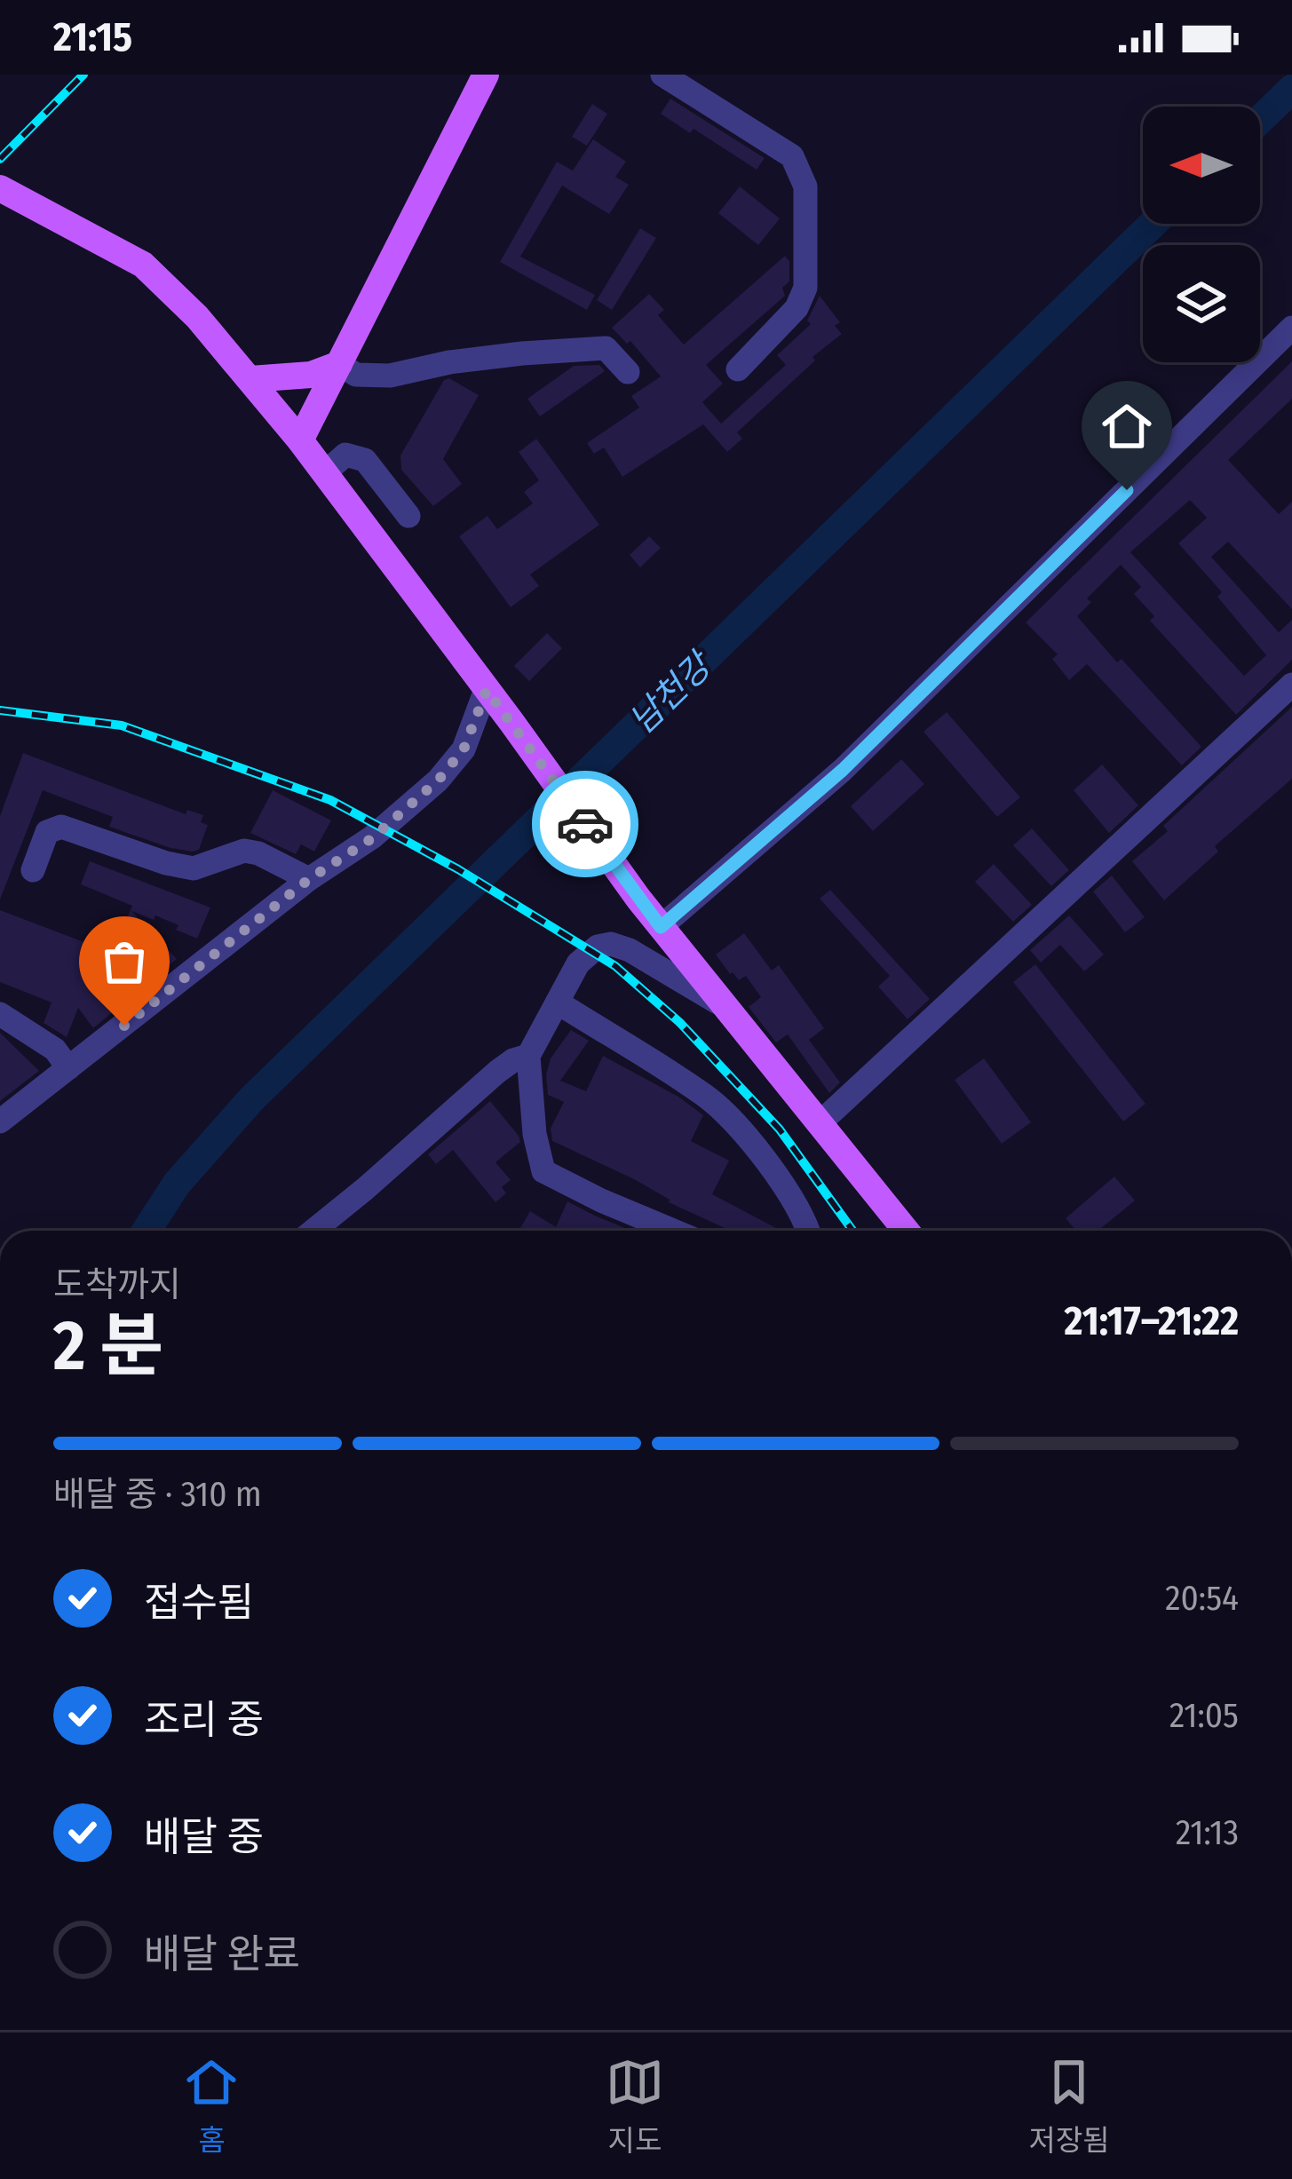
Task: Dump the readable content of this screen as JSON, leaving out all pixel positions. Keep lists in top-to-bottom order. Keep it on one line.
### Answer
{"water":["남천강"],"north":"left","page":{"status":"21:15","heading":["2 분","도착까지","21:17–21:22"],"bar":"배달 중 · 310 m","list":[["접수됨","20:54"],["조리 중","21:05"],["배달 중","21:13"],"배달 완료"],"tabs":["홈","지도","저장됨"]}}
